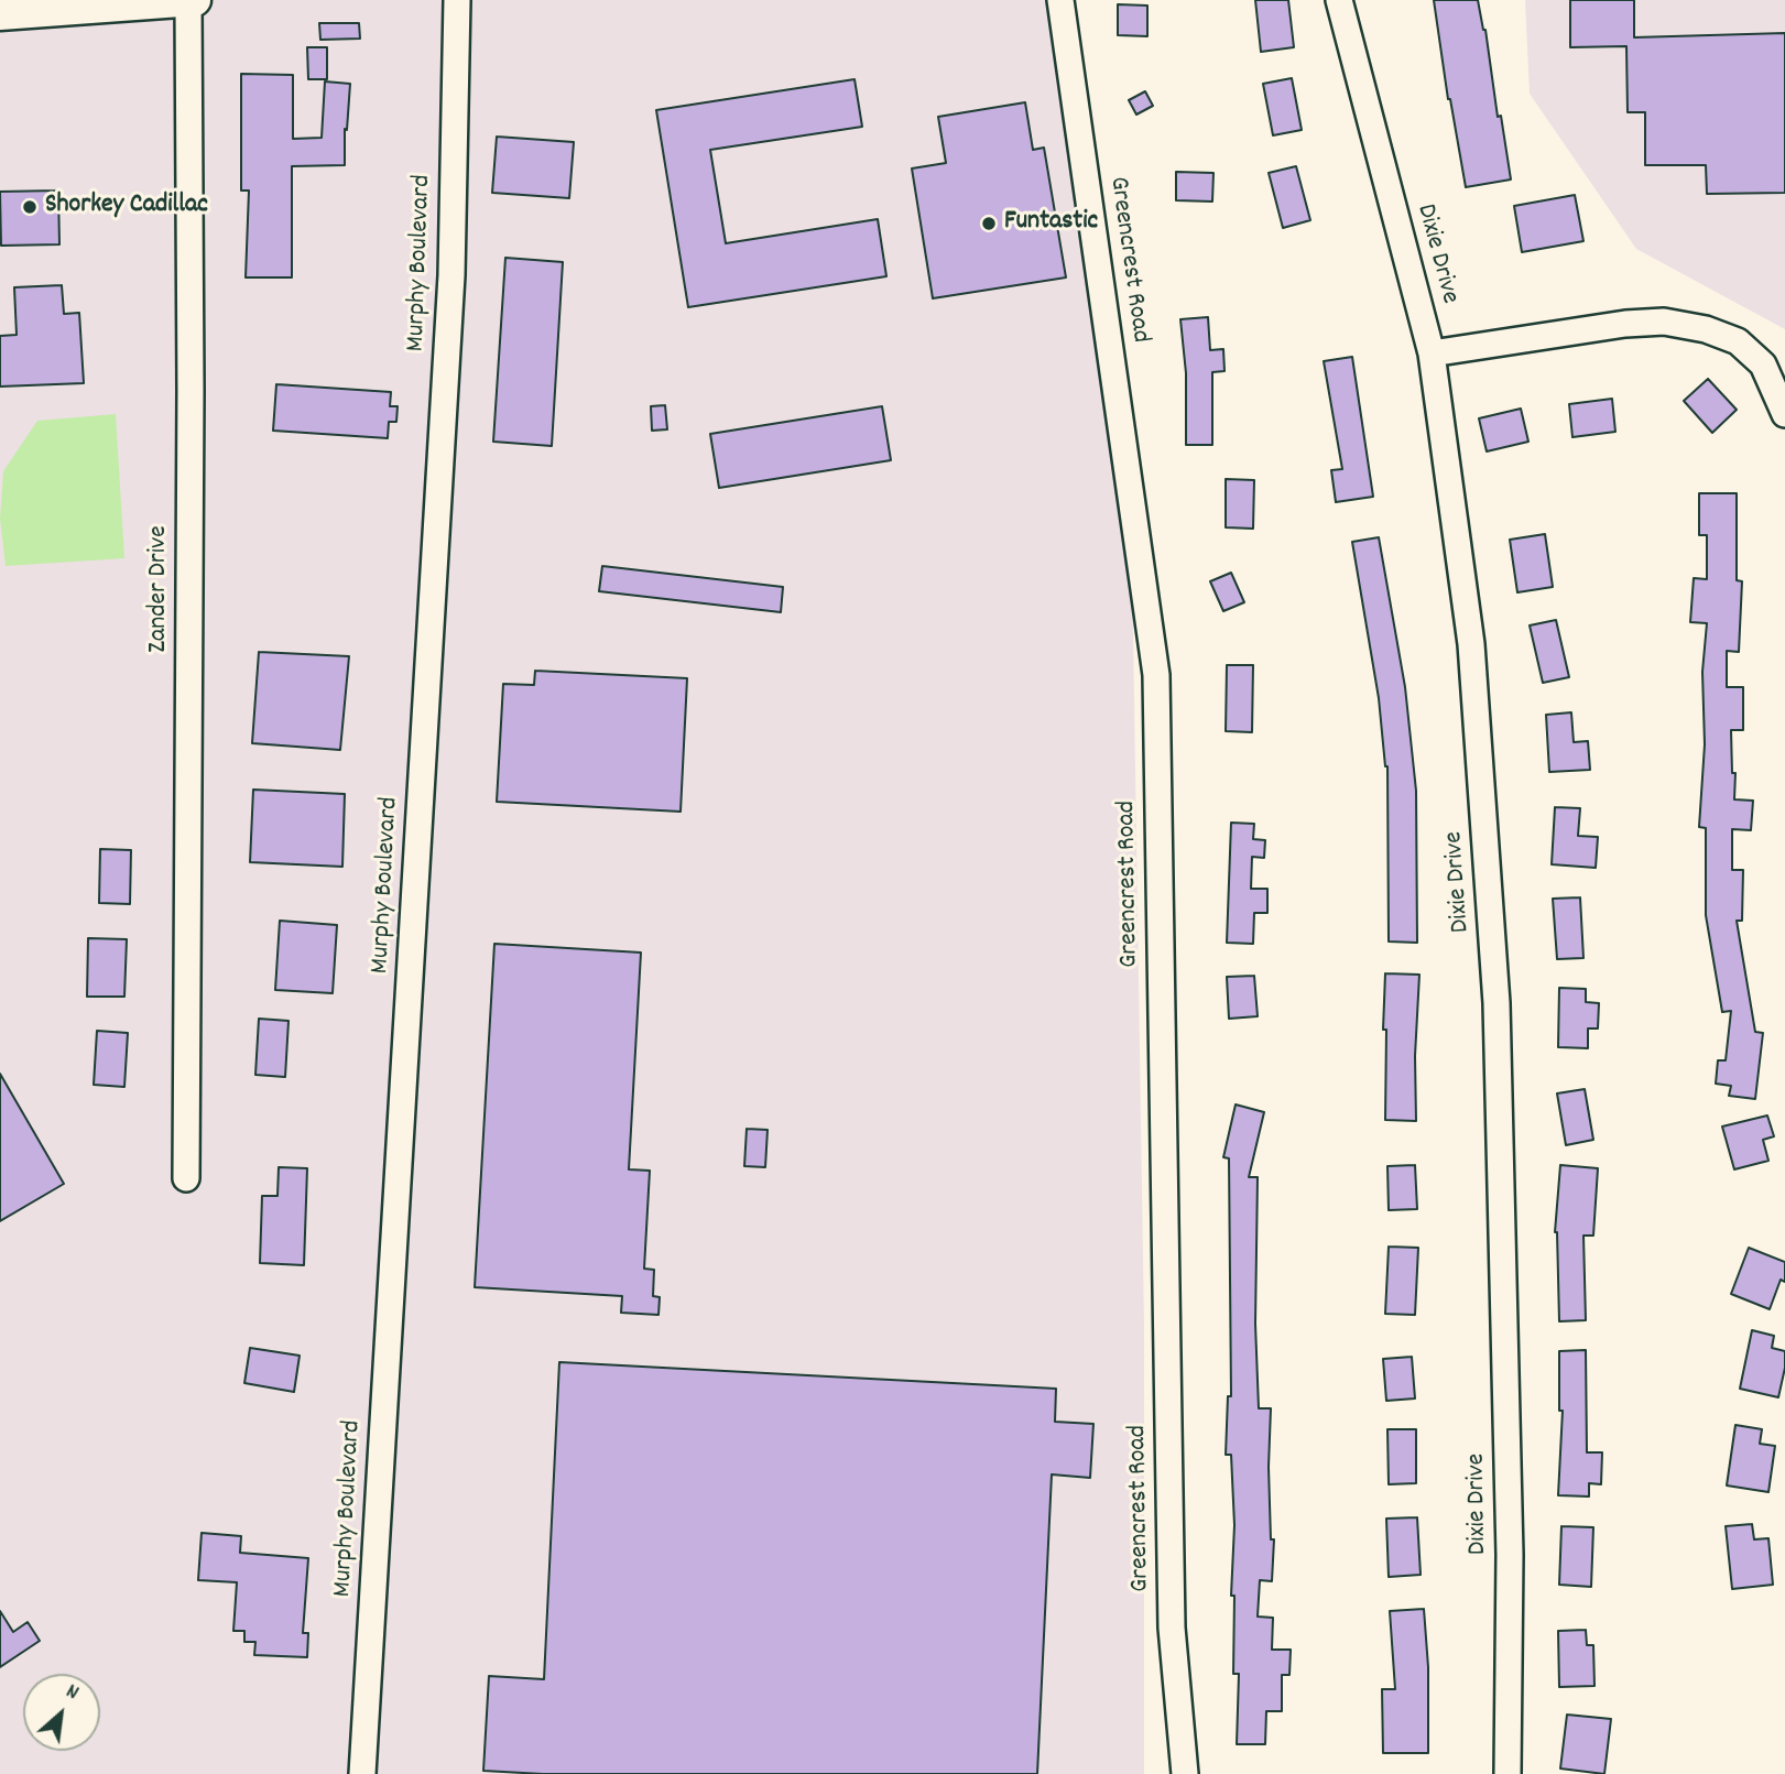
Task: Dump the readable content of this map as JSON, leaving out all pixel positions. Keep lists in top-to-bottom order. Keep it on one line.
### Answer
{"streets":{"street":["Dixie Drive","Greencrest Road","Murphy Boulevard","Zander Drive"]},"places":["Shorkey Cadillac","Funtastic"],"north":"top right"}
